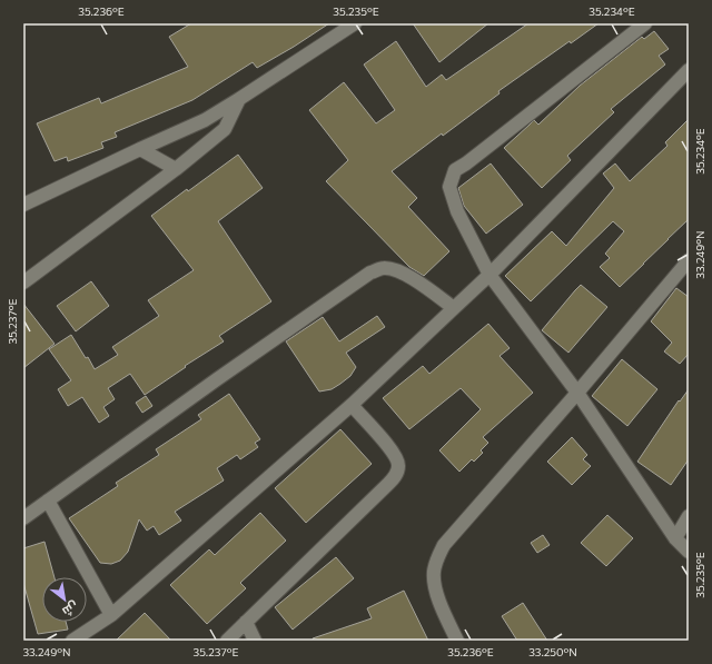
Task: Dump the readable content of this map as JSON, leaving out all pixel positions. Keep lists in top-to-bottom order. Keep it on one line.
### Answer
{"north":"bottom right","coordinates":["35.236°E","35.235°E","35.234°E","33.249°N","35.237°E","33.250°N"]}
